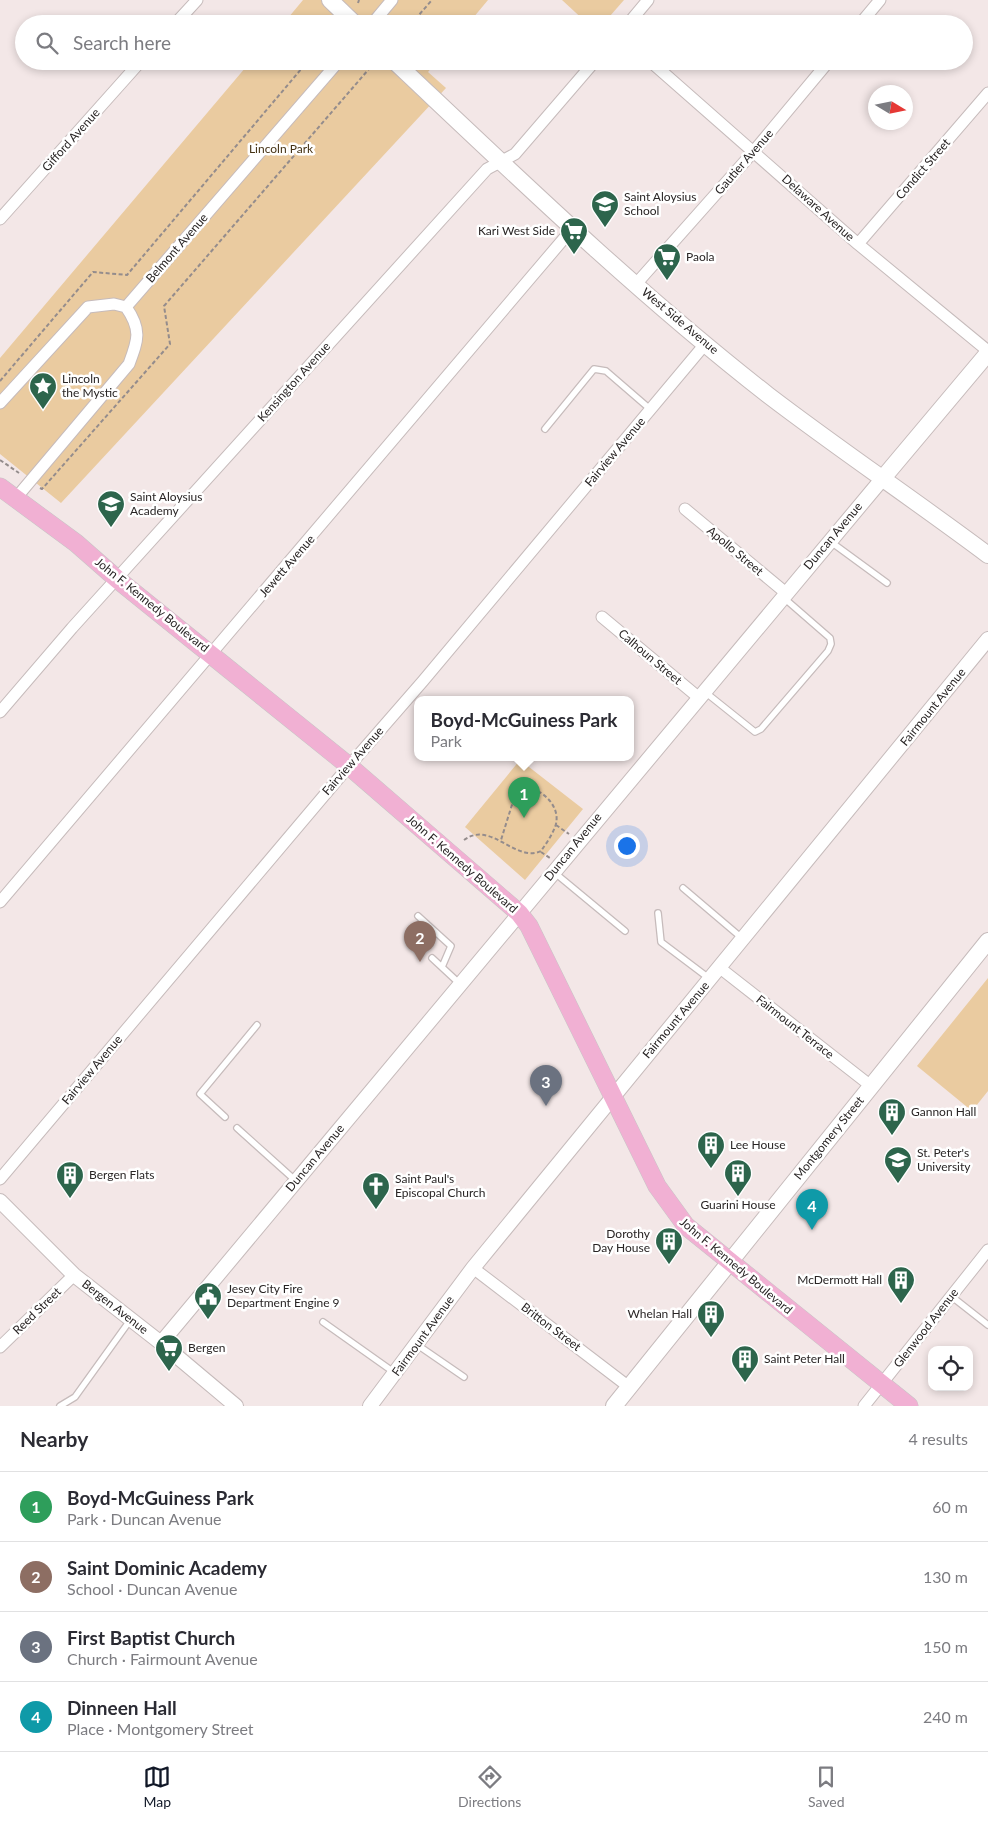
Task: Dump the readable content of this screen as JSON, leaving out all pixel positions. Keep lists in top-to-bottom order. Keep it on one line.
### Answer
{"streets":{"main road":["West Side Avenue","Duncan Avenue","John F. Kennedy Boulevard","Montgomery Street"],"street":["Gifford Avenue","Gautier Avenue","Condict Street","Delaware Avenue","Belmont Avenue","Kensington Avenue","Fairview Avenue","Apollo Street","Jewett Avenue","Calhoun Street","Fairmount Avenue","Fairmount Terrace","Bergen Avenue","Reed Street","Britton Street","Glenwood Avenue"]},"crossings":[["Gautier Avenue","Delaware Avenue"],["Gautier Avenue","West Side Avenue"],["Condict Street","Delaware Avenue"],["Delaware Avenue","Duncan Avenue"],["West Side Avenue","Kensington Avenue"],["West Side Avenue","Fairview Avenue"],["West Side Avenue","Duncan Avenue"],["West Side Avenue","Jewett Avenue"],["Kensington Avenue","John F. Kennedy Boulevard"],["Fairview Avenue","John F. Kennedy Boulevard"],["Duncan Avenue","Apollo Street"],["Duncan Avenue","John F. Kennedy Boulevard"],["Duncan Avenue","Calhoun Street"],["Duncan Avenue","Bergen Avenue"],["Jewett Avenue","John F. Kennedy Boulevard"],["John F. Kennedy Boulevard","Fairmount Avenue"],["John F. Kennedy Boulevard","Montgomery Street"],["John F. Kennedy Boulevard","Glenwood Avenue"],["Fairmount Avenue","Fairmount Terrace"],["Fairmount Avenue","Britton Street"],["Fairmount Terrace","Montgomery Street"],["Montgomery Street","Britton Street"],["Bergen Avenue","Reed Street"]],"parks":["Lincoln Park"],"places":{"school or university":["Saint Aloysius School","Saint Aloysius Academy","St. Peter's University"],"supermarket":["Kari West Side","Paola","Bergen"],"place":["Lincoln the Mystic"],"building":["Gannon Hall","Lee House","Guarini House","Bergen Flats","Dorothy Day House","McDermott Hall","Whelan Hall","Saint Peter Hall"],"church":["Saint Paul's Episcopal Church"],"public building":["Jesey City Fire Department Engine 9"]},"north":"right","page":{"search":"Search here","popup":["Boyd-McGuiness Park","Park"],"pins":["1","2","3","4"],"heading":["Nearby","4 results"],"list":[{"mark":"1","name":"Boyd-McGuiness Park","note":"Park · Duncan Avenue","value":"60 m"},{"mark":"2","name":"Saint Dominic Academy","note":"School · Duncan Avenue","value":"130 m"},{"mark":"3","name":"First Baptist Church","note":"Church · Fairmount Avenue","value":"150 m"},{"mark":"4","name":"Dinneen Hall","note":"Place · Montgomery Street","value":"240 m"}],"nav":["Map","Directions","Saved"]}}
